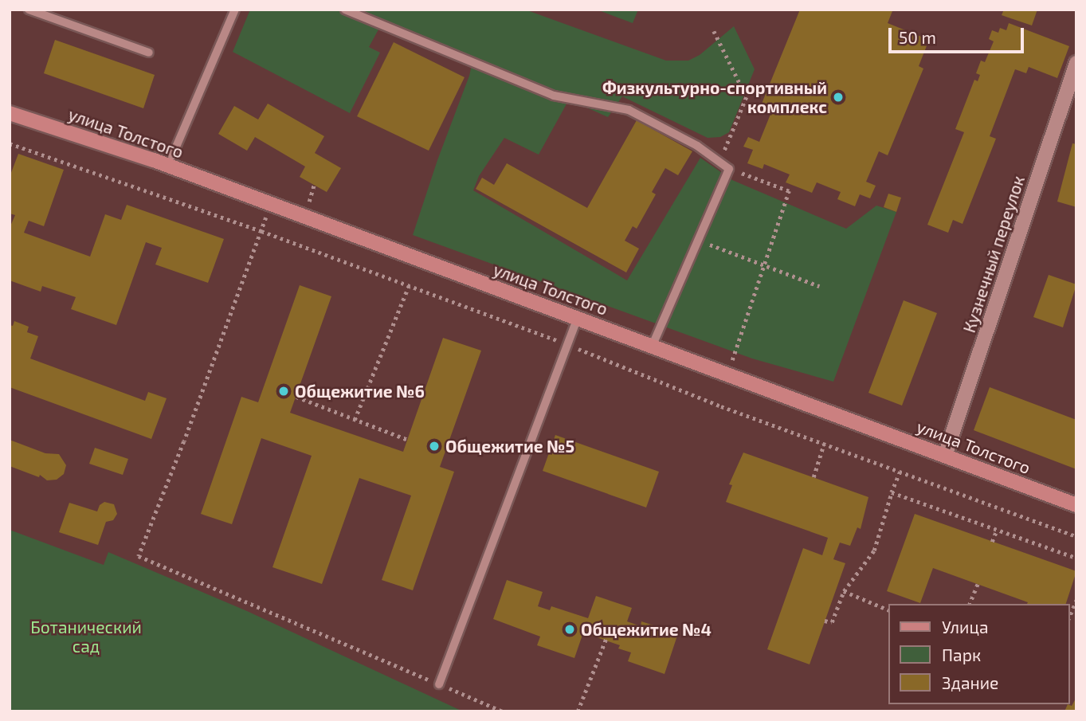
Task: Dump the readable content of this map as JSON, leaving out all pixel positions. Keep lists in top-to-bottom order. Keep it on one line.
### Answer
{"streets":{"street":["улица Толстого","Кузнечный переулок"]},"crossings":[["улица Толстого","Кузнечный переулок"]],"parks":["Ботанический сад"],"places":["Физкультурно-спортивный комплекс","Общежитие №6","Общежитие №5","Общежитие №4"],"legend":["Улица","Парк","Здание"],"scale_bar":"50 m"}
